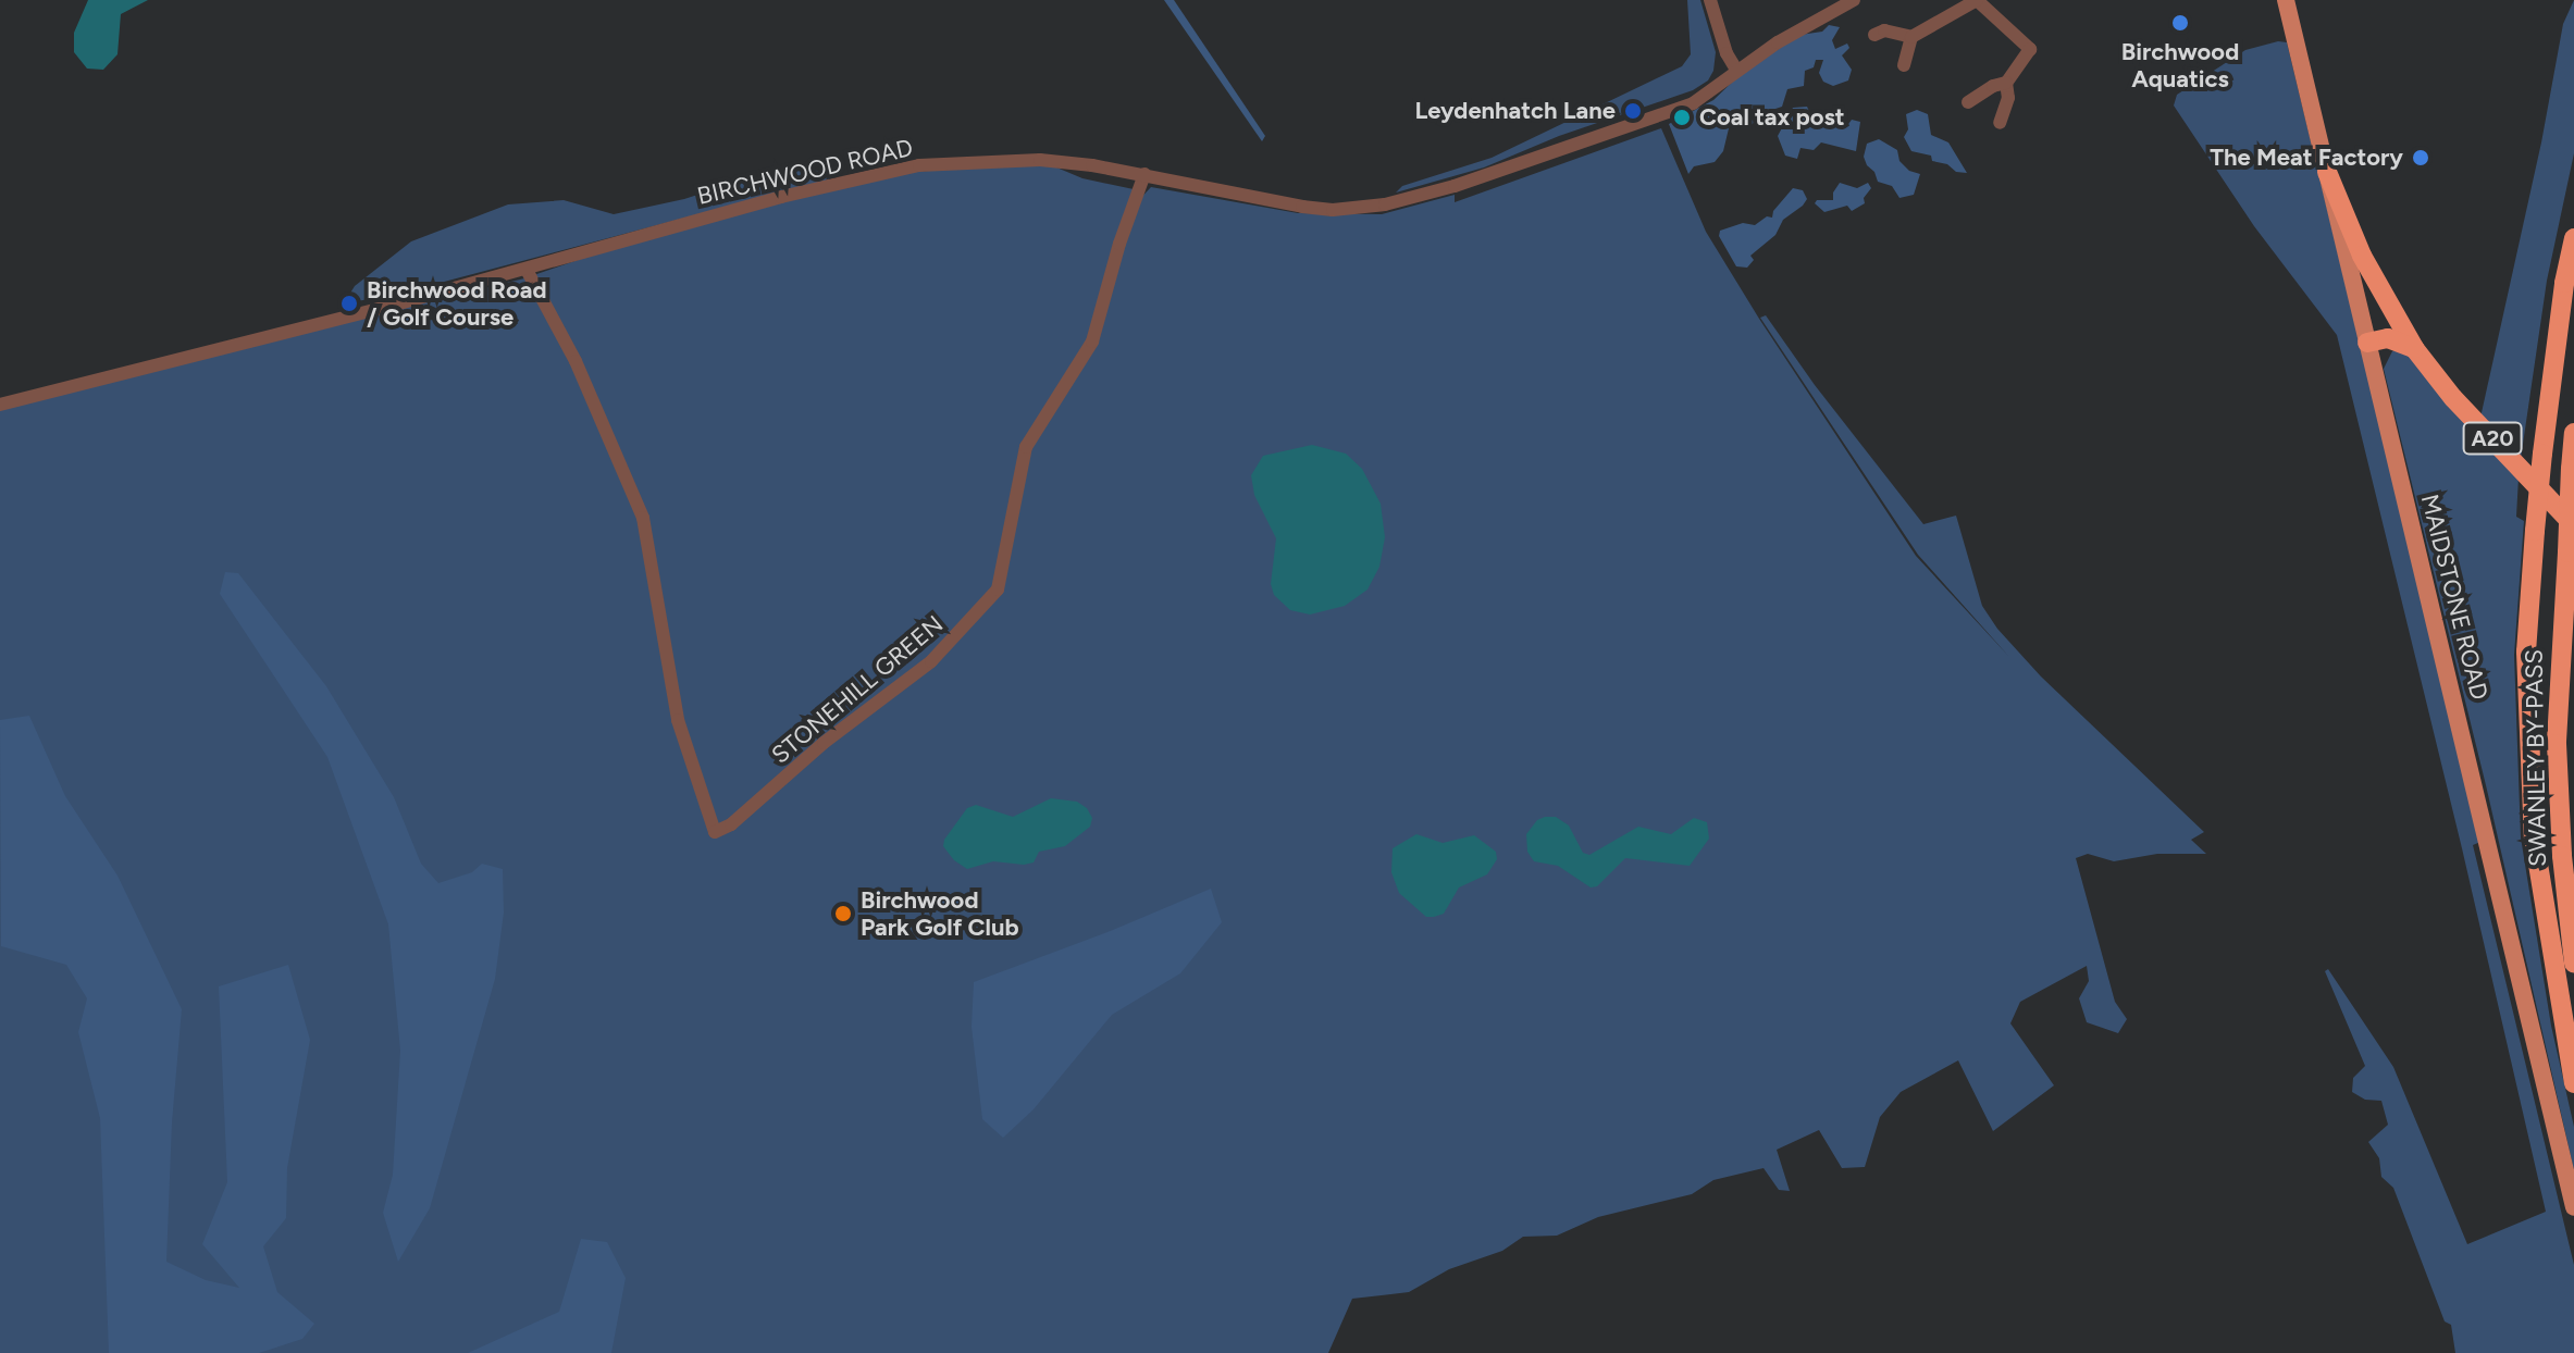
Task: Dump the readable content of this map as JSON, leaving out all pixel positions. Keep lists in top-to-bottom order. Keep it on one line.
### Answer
{"streets":{"highway":["A20","SWANLEY BY-PASS"],"main road":["MAIDSTONE ROAD"],"street":["BIRCHWOOD ROAD","STONEHILL GREEN"]},"crossings":[["BIRCHWOOD ROAD","STONEHILL GREEN"],["A20","MAIDSTONE ROAD"]],"places":["Birchwood Aquatics","Leydenhatch Lane","Coal tax post","The Meat Factory","Birchwood Road / Golf Course","Birchwood Park Golf Club"]}
